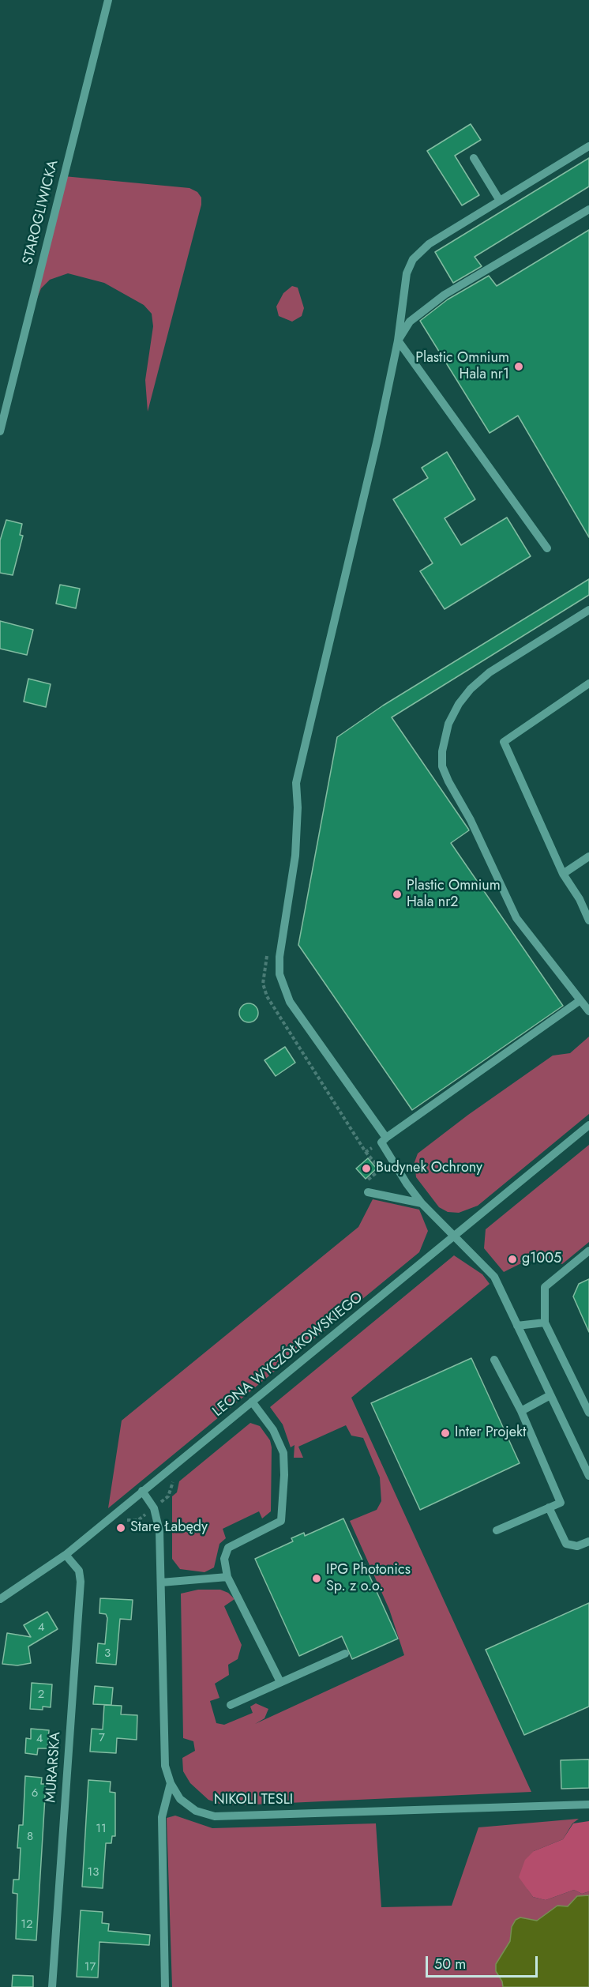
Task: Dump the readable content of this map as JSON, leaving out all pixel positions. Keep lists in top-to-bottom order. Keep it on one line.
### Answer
{"streets":{"street":["STAROGLIWICKA","LEONA WYCZÓŁKOWSKIEGO","MURARSKA","NIKOLI TESLI"]},"crossings":[["LEONA WYCZÓŁKOWSKIEGO","MURARSKA"],["LEONA WYCZÓŁKOWSKIEGO","NIKOLI TESLI"]],"places":["Plastic Omnium Hala nr1","Plastic Omnium Hala nr2","Budynek Ochrony","g1005","Inter Projekt","Stare Łabędy","IPG Photonics Sp. z o.o."],"house_numbers":["4","3","2","7","4","6","11","8","13","12","17"],"scale_bar":"50 m"}
